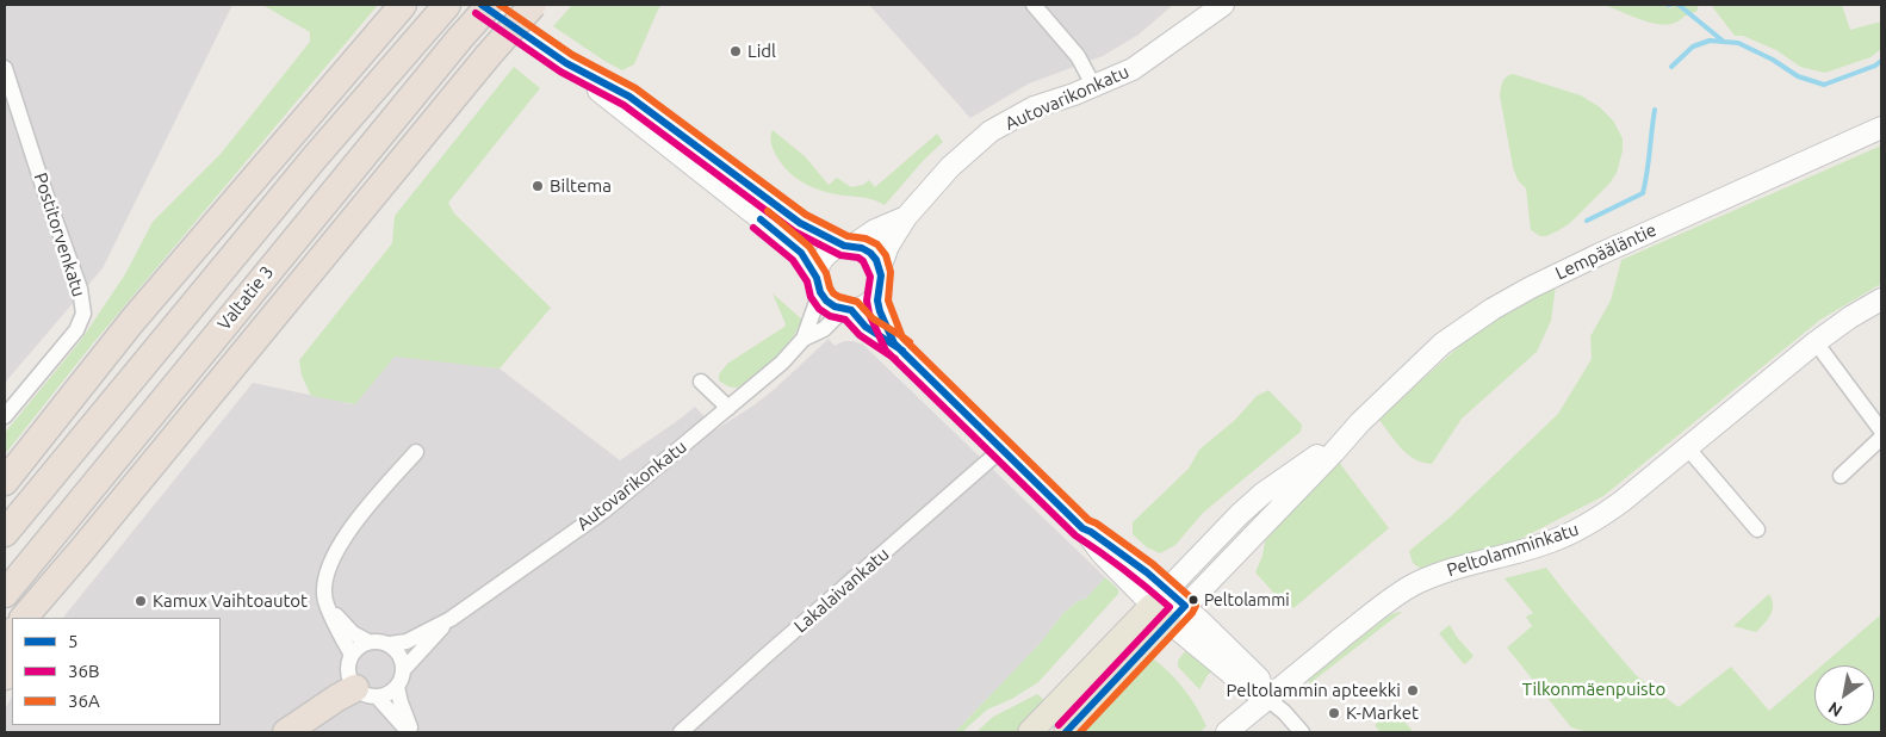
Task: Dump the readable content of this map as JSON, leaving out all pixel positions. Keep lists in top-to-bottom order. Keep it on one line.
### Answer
{"streets":{"highway":["Valtatie 3"],"main road":["Autovarikonkatu","Lempääläntie","Peltolamminkatu"],"street":["Postitorvenkatu","Lakalaivankatu"]},"parks":["Tilkonmäenpuisto"],"places":["Lidl","Biltema","Peltolammi","Kamux Vaihtoautot","Peltolammin apteekki","K-Market"],"lines":["transit line 5","transit line 36A","transit line 36B"],"legend":["5","36B","36A"],"north":"bottom left"}
